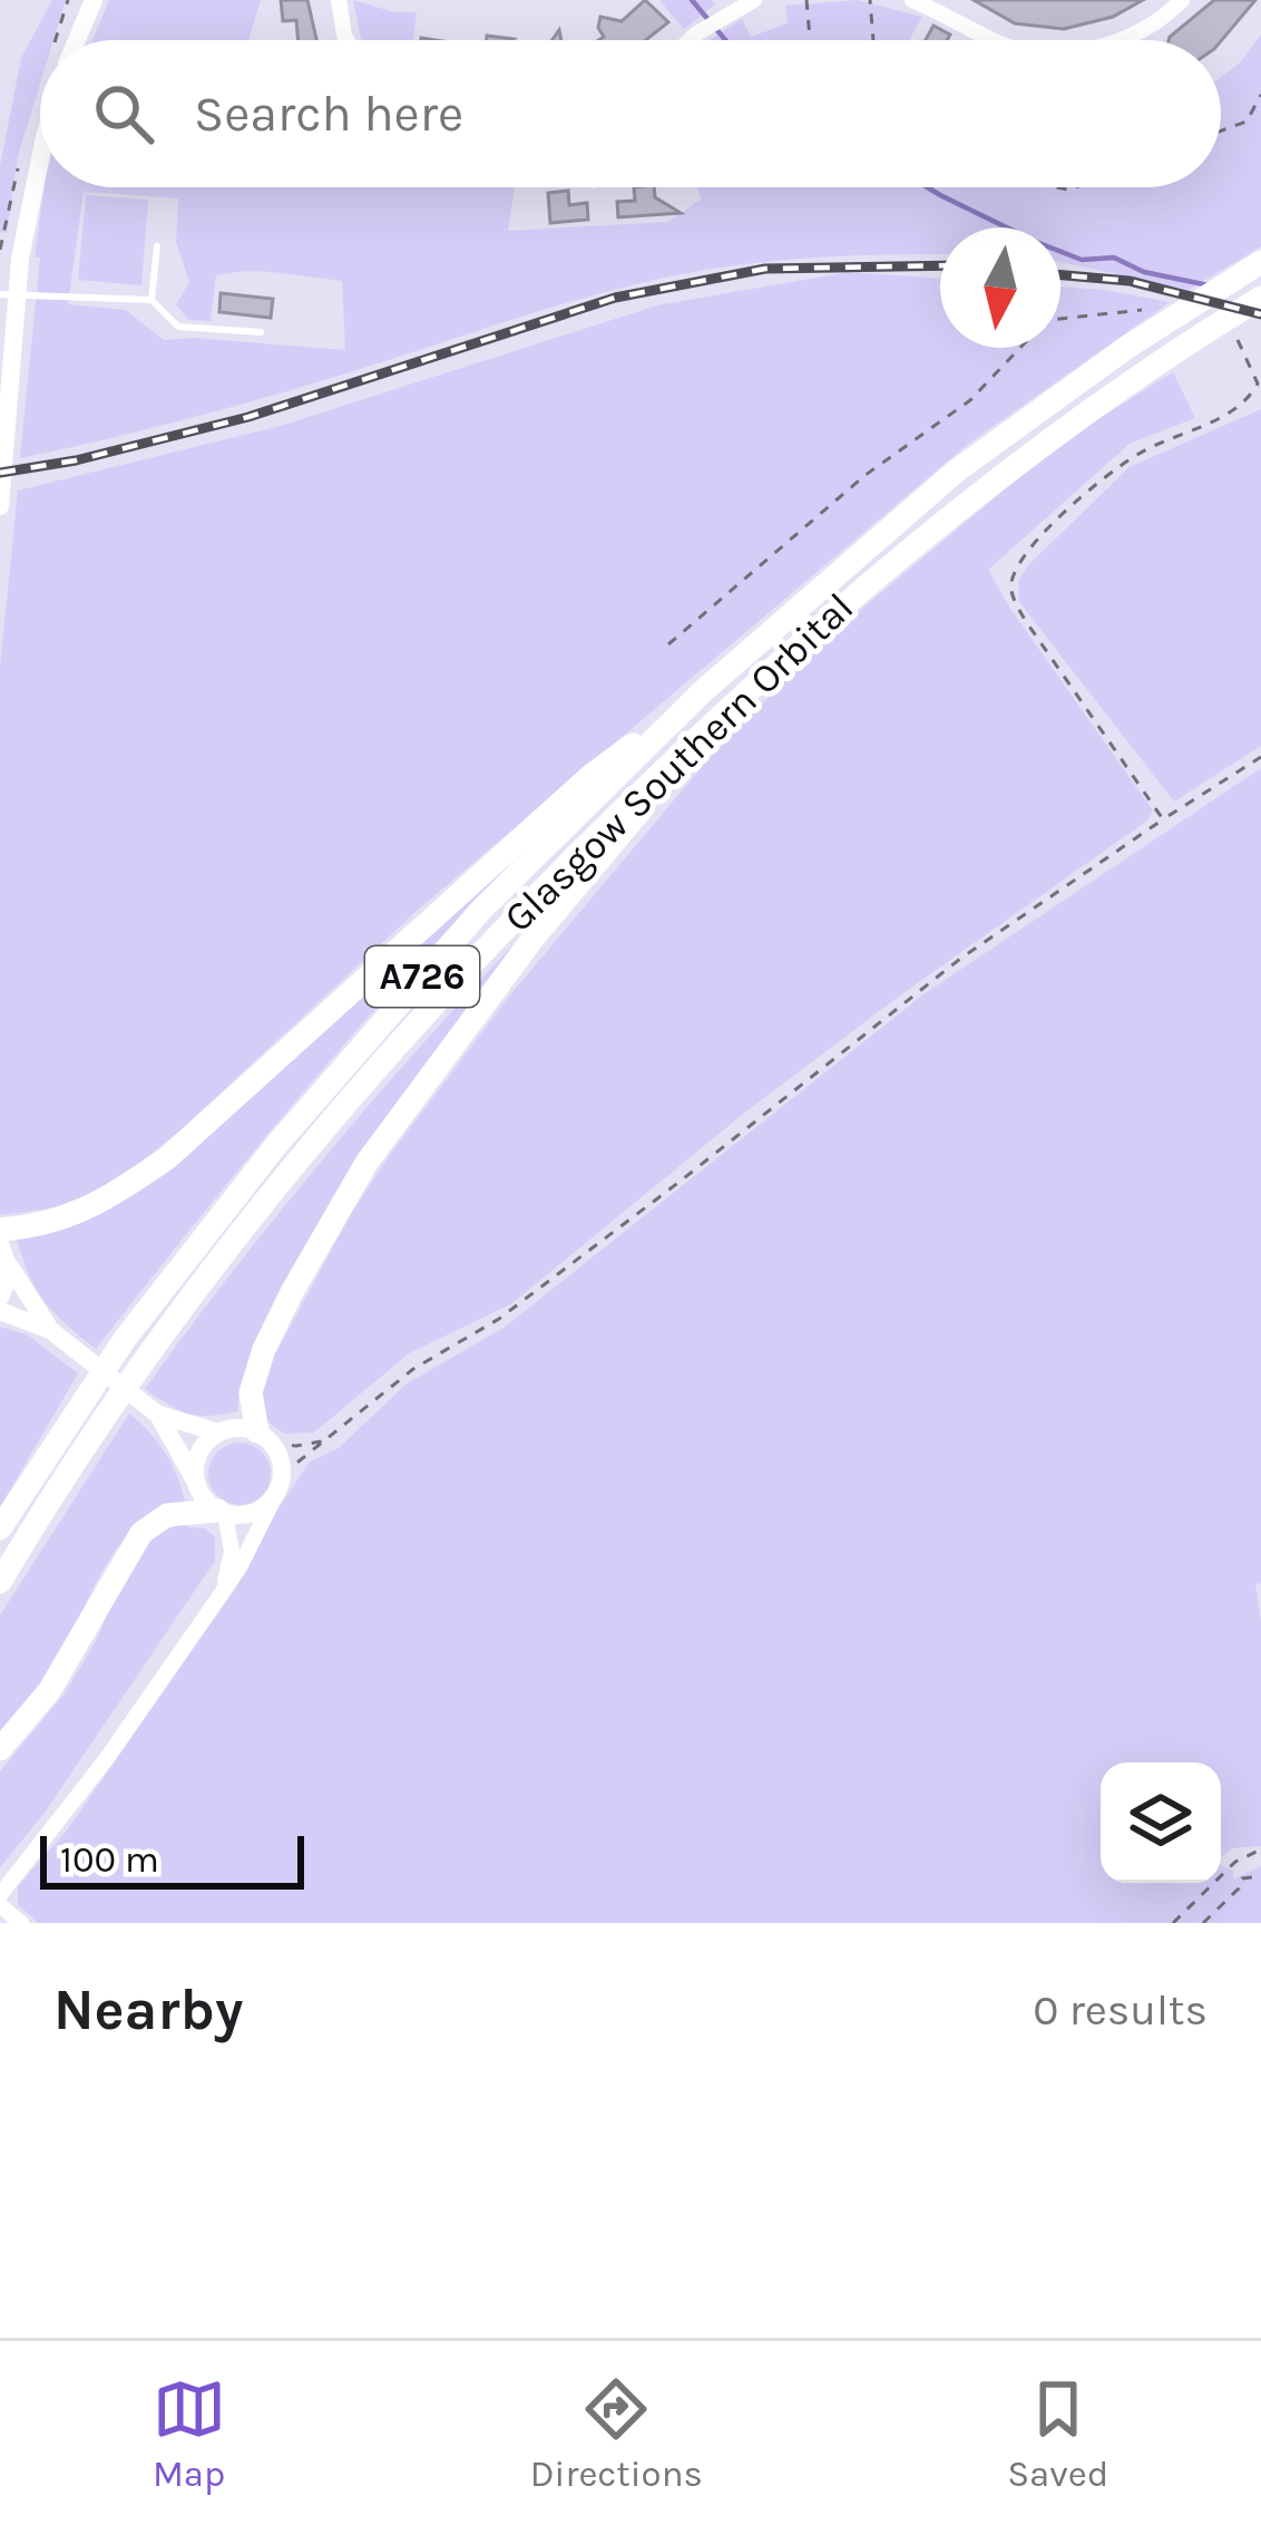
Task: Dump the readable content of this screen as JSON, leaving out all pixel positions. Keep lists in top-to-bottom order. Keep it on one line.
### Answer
{"streets":{"highway":["Glasgow Southern Orbital","A726"]},"crossings":[["Glasgow Southern Orbital","A726"]],"scale_bar":"100 m","north":"bottom","page":{"search":"Search here","scale":"100 m","heading":["Nearby","0 results"],"nav":["Map","Directions","Saved"]}}
